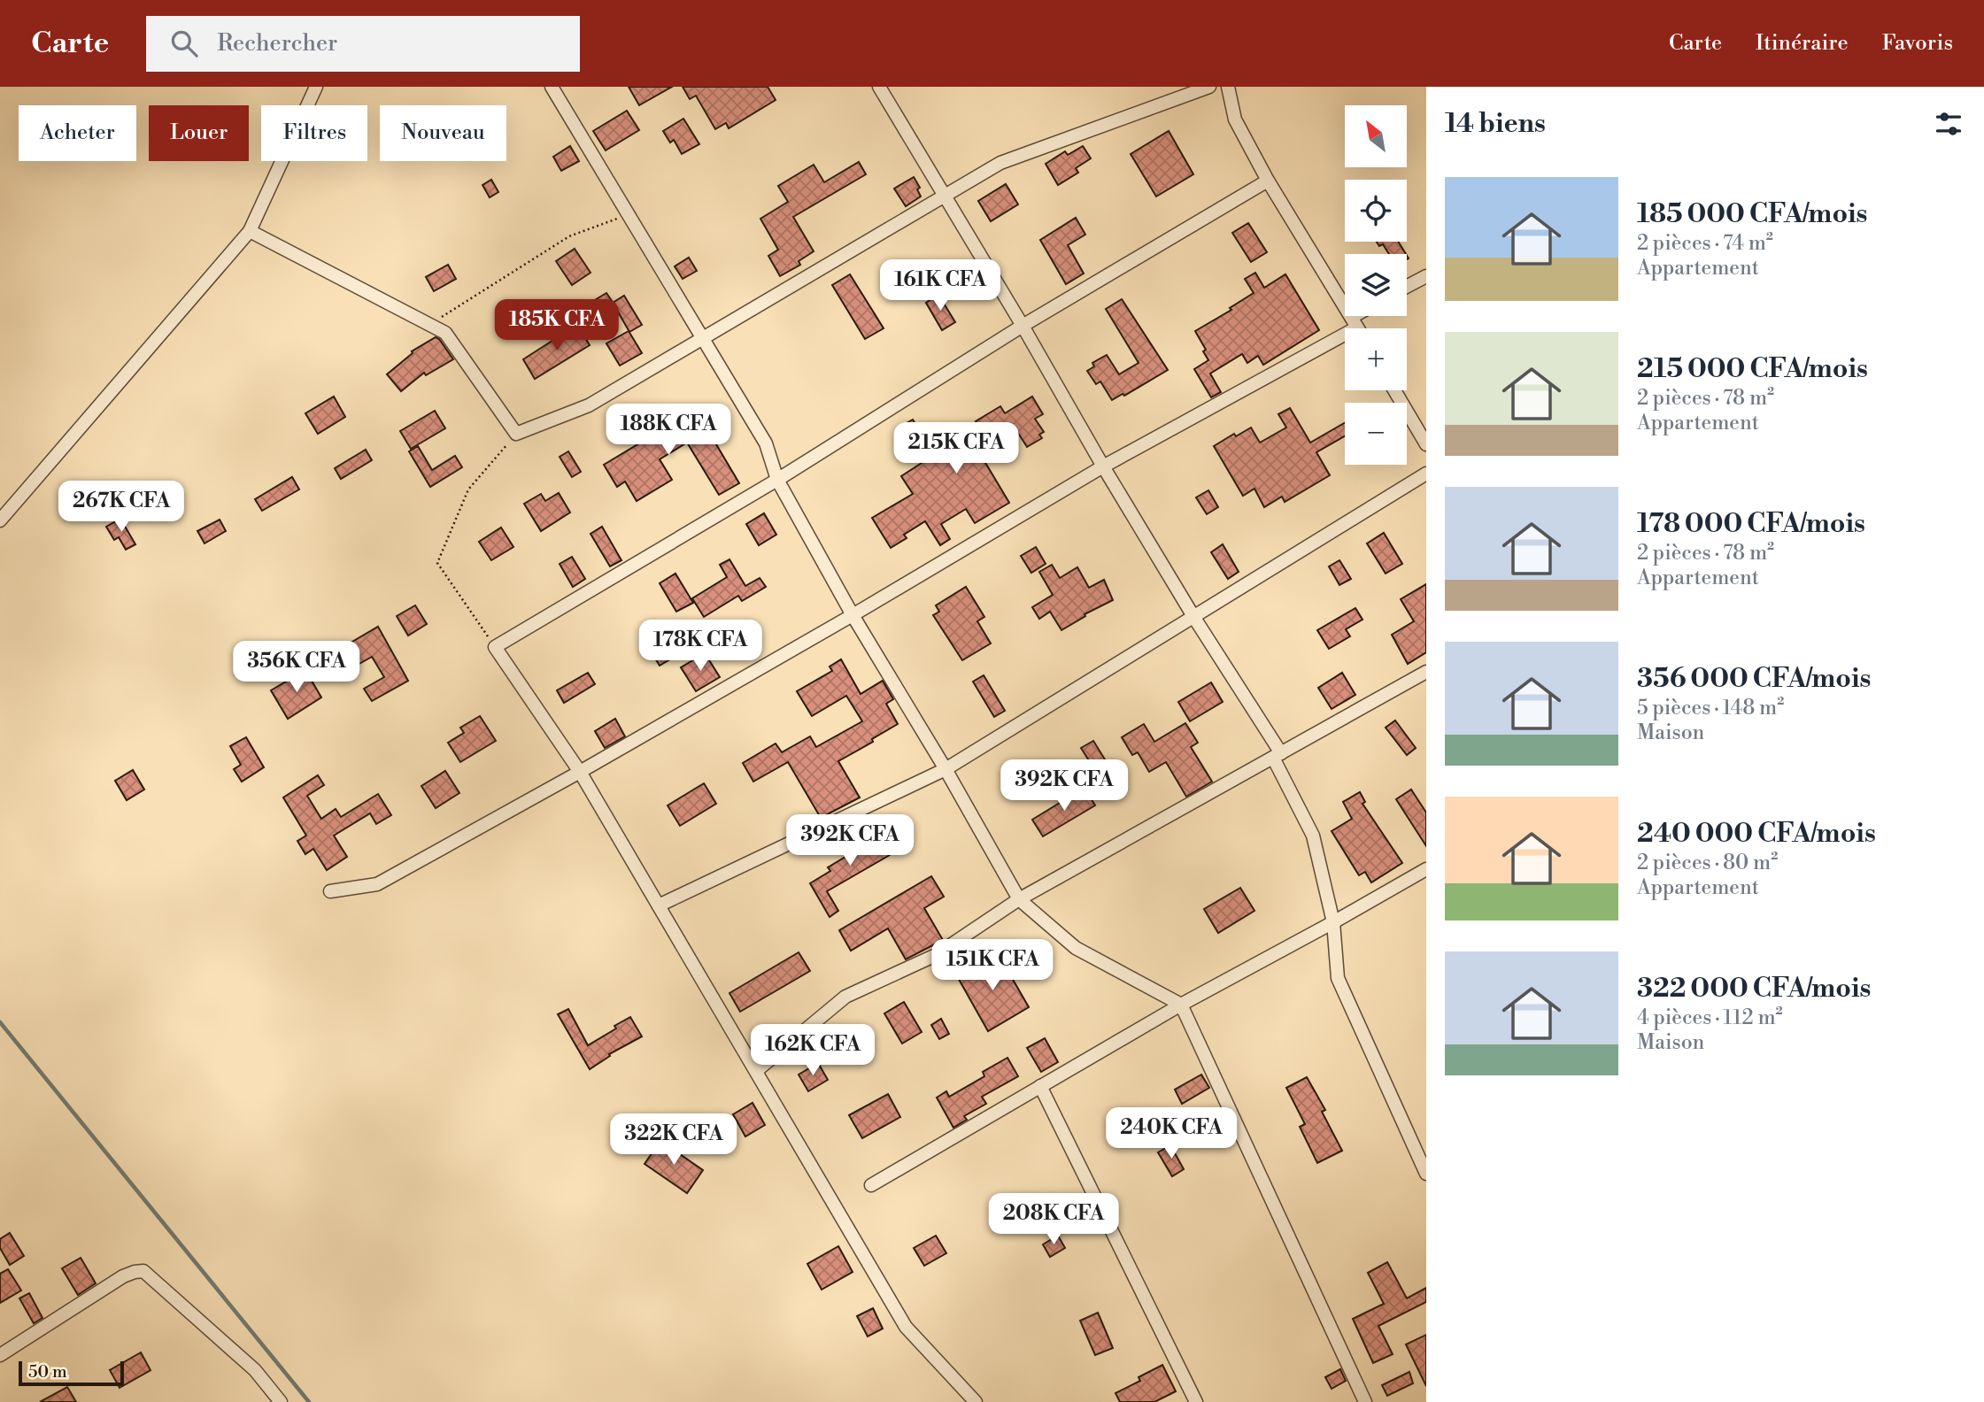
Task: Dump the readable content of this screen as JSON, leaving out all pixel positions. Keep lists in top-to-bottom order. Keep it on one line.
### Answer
{"scale_bar":"50 m","north":"top left","page":{"header":"Carte","search":"Rechercher","nav":["Carte","Itinéraire","Favoris"],"heading":"14 biens","map_buttons":["+","−"],"chip":["Acheter","Louer","Filtres","Nouveau"],"list":[{"name":"185 000 CFA/mois","note":"2 pièces · 74 m² · Appartement"},{"name":"215 000 CFA/mois","note":"2 pièces · 78 m² · Appartement"},{"name":"178 000 CFA/mois","note":"2 pièces · 78 m² · Appartement"},{"name":"356 000 CFA/mois","note":"5 pièces · 148 m² · Maison"},{"name":"240 000 CFA/mois","note":"2 pièces · 80 m² · Appartement"},{"name":"322 000 CFA/mois","note":"4 pièces · 112 m² · Maison"}],"price":["161K CFA","185K CFA","188K CFA","215K CFA","267K CFA","178K CFA","356K CFA","392K CFA","392K CFA","151K CFA","162K CFA","240K CFA","322K CFA","208K CFA"],"scale":"50 m"}}
